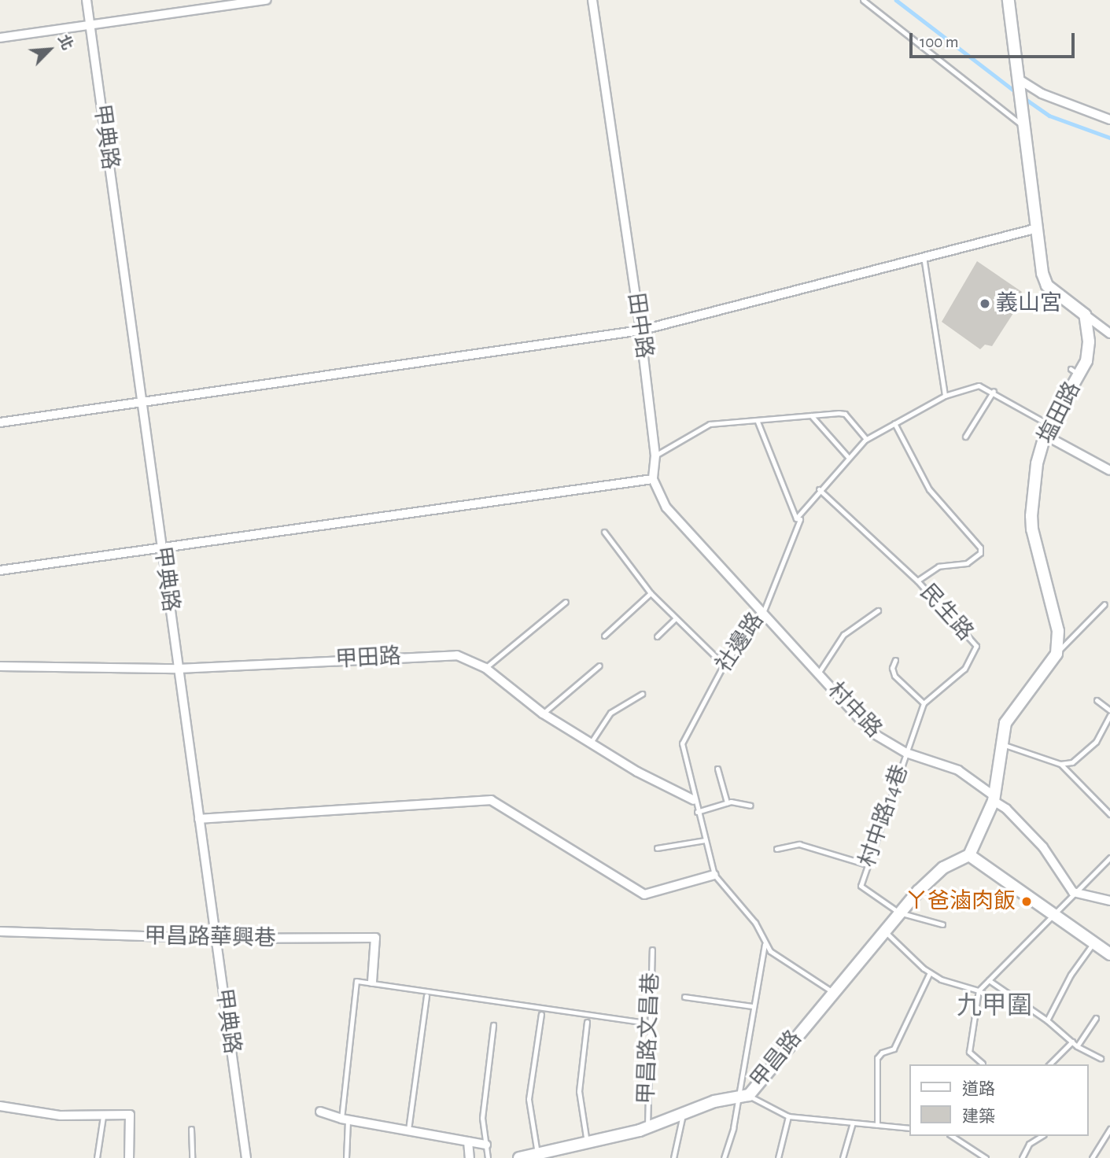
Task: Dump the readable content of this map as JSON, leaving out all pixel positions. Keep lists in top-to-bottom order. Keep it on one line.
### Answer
{"streets":{"street":["甲典路","田中路","塩田路","甲田路","村中路","甲昌路華興巷","甲昌路"],"lane":["民生路","社邊路","村中路14巷","甲昌路文昌巷"]},"crossings":[["甲典路","甲田路"],["甲典路","甲昌路華興巷"],["塩田路","社邊路"],["民生路","社邊路"],["社邊路","甲田路"],["社邊路","村中路"],["社邊路","甲昌路"],["村中路","村中路14巷"],["村中路14巷","甲昌路"],["甲昌路文昌巷","甲昌路"]],"districts":["九甲圍"],"places":["義山宮","ㄚ爸滷肉飯"],"legend":["道路","建築"],"scale_bar":"100 m","north":"top right"}
